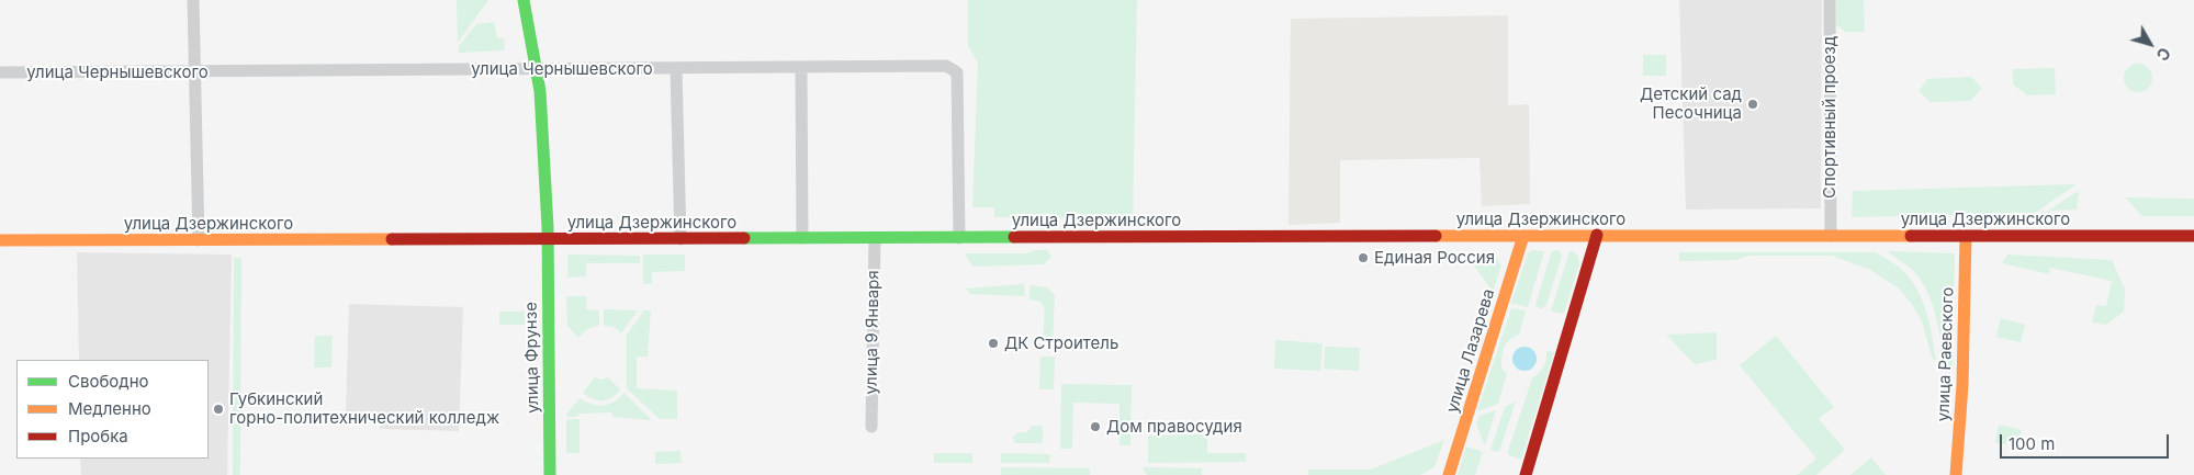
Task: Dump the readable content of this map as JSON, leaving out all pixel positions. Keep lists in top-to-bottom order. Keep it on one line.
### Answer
{"streets":{"main road":["улица Дзержинского","улица Лазарева","улица Раевского","улица Фрунзе"],"street":["улица Чернышевского","Спортивный проезд","улица 9 Января"]},"crossings":[["улица Чернышевского","улица Дзержинского"],["улица Чернышевского","улица Фрунзе"],["Спортивный проезд","улица Дзержинского"],["улица Дзержинского","улица 9 Января"],["улица Дзержинского","улица Лазарева"],["улица Дзержинского","улица Раевского"],["улица Дзержинского","улица Фрунзе"]],"places":["Детский сад Песочница","Единая Россия","ДК Строитель","Губкинский горно-политехнический колледж","Дом правосудия"],"legend":["Свободно","Медленно","Пробка"],"scale_bar":"100 m","north":"bottom right"}
